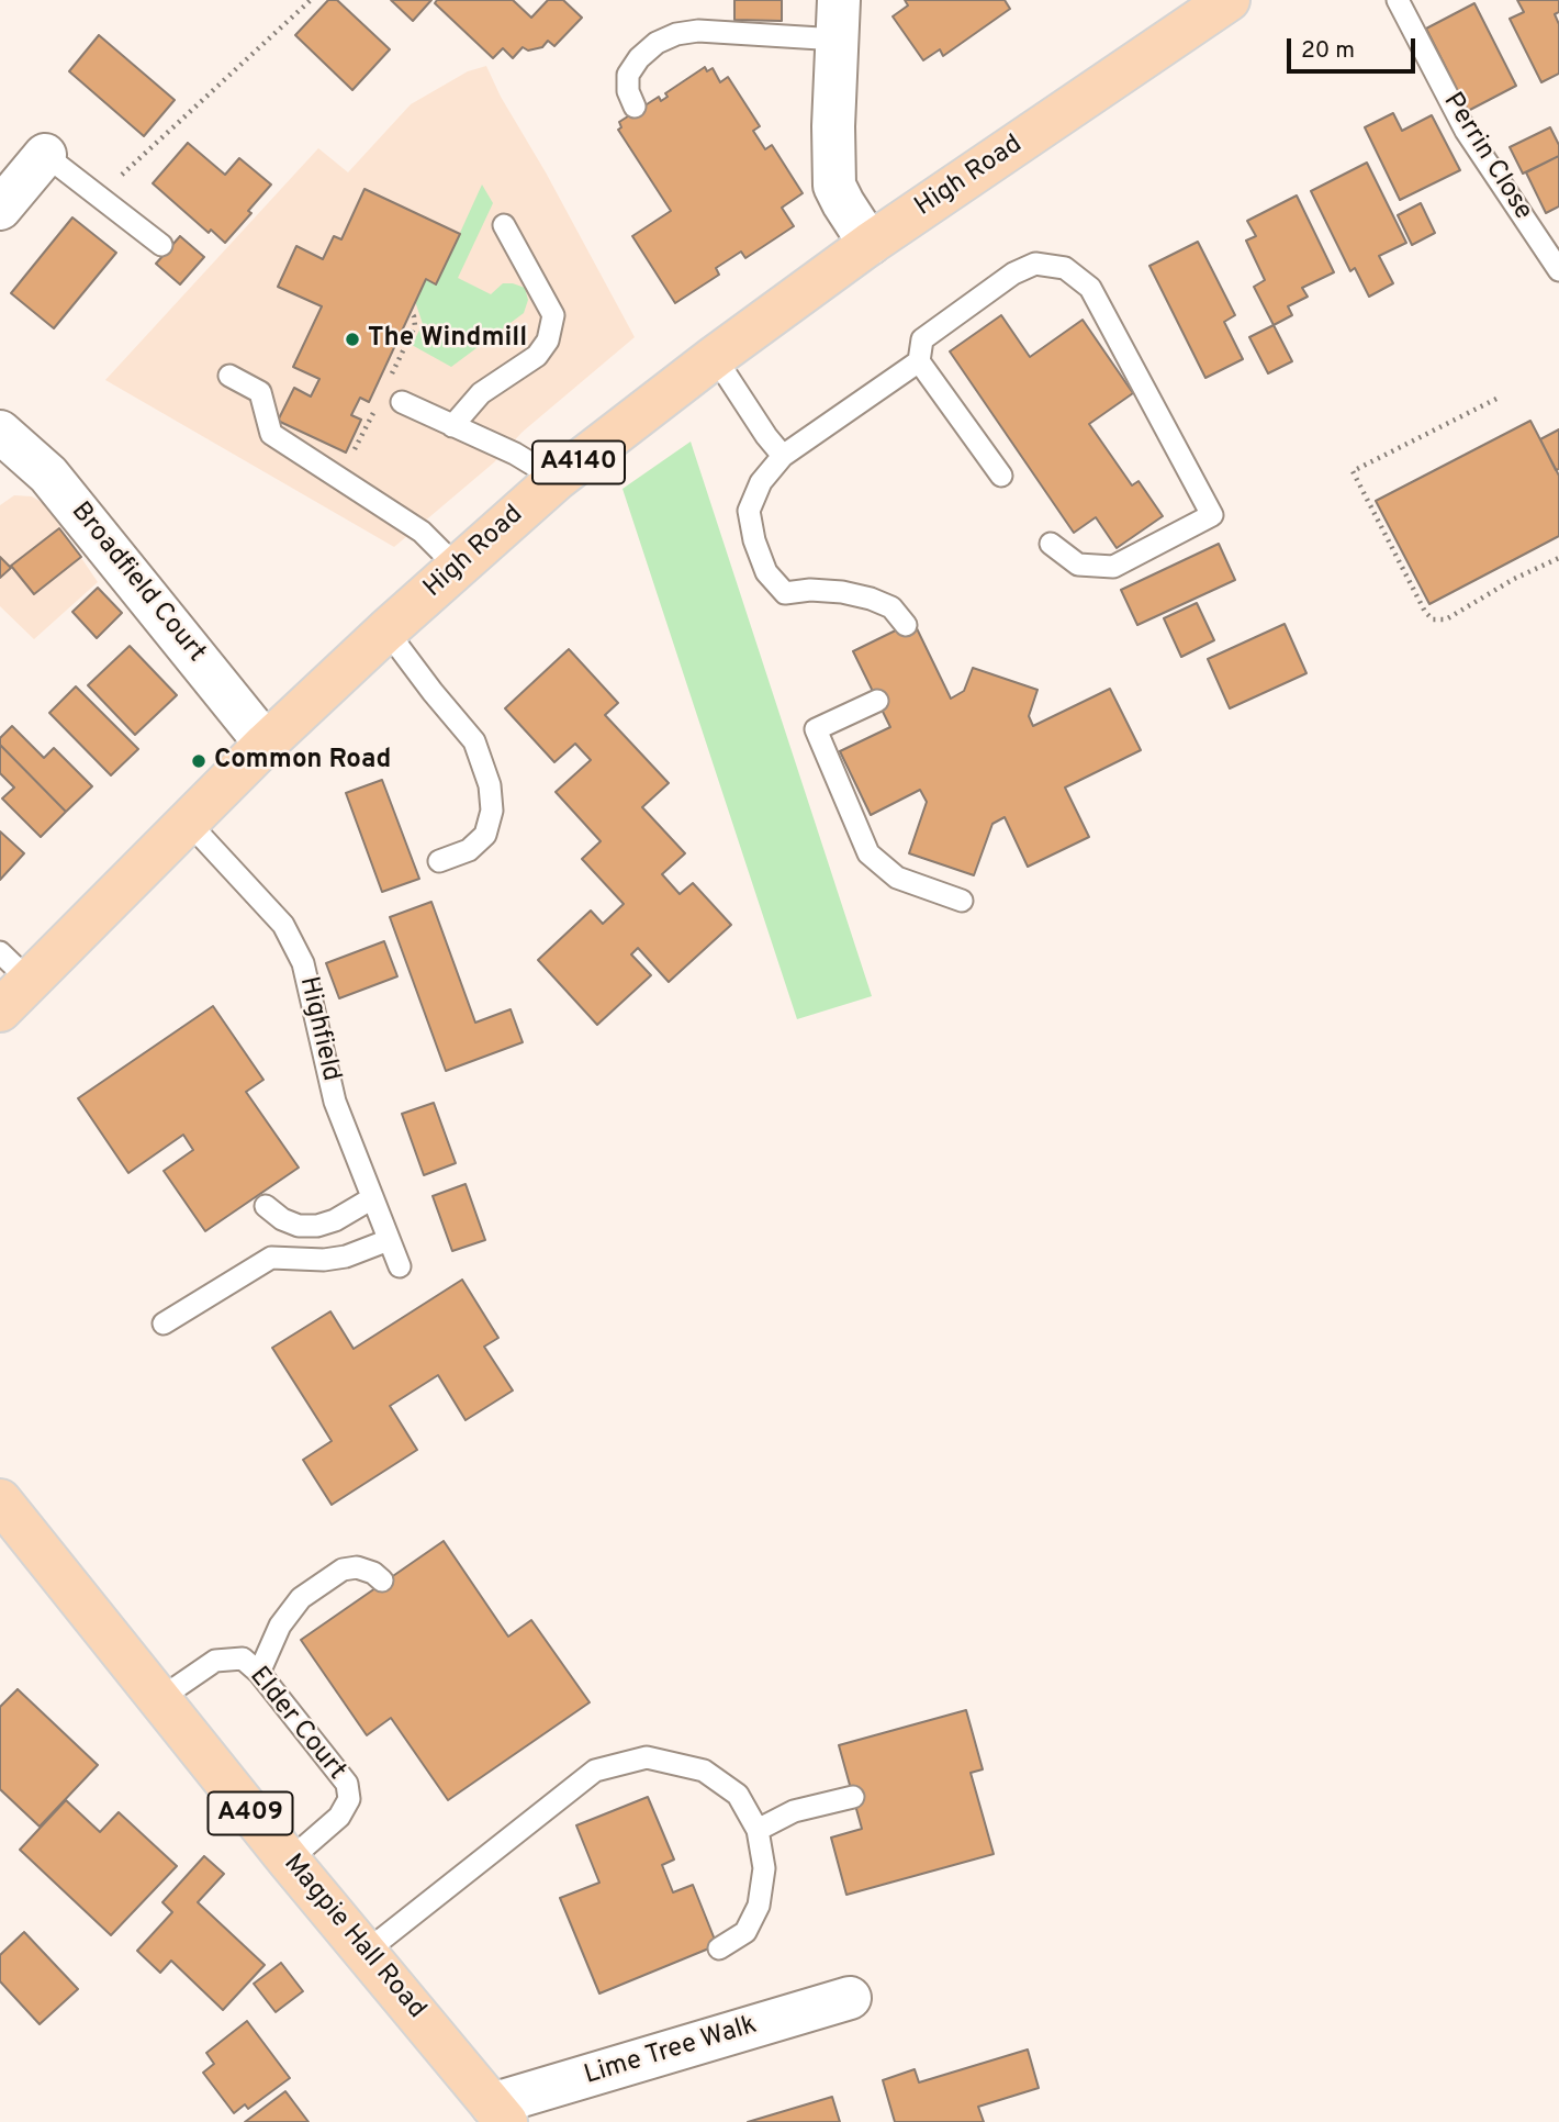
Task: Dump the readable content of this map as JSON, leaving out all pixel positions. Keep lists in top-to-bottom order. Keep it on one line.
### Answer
{"streets":{"main road":["High Road","A4140","A409","Magpie Hall Road"],"street":["Broadfield Court","Lime Tree Walk"],"lane":["Perrin Close","Highfield","Elder Court"]},"crossings":[["High Road","Broadfield Court"],["High Road","Highfield"],["Elder Court","Magpie Hall Road"],["Magpie Hall Road","Lime Tree Walk"]],"places":["The Windmill","Common Road"],"scale_bar":"20 m"}
